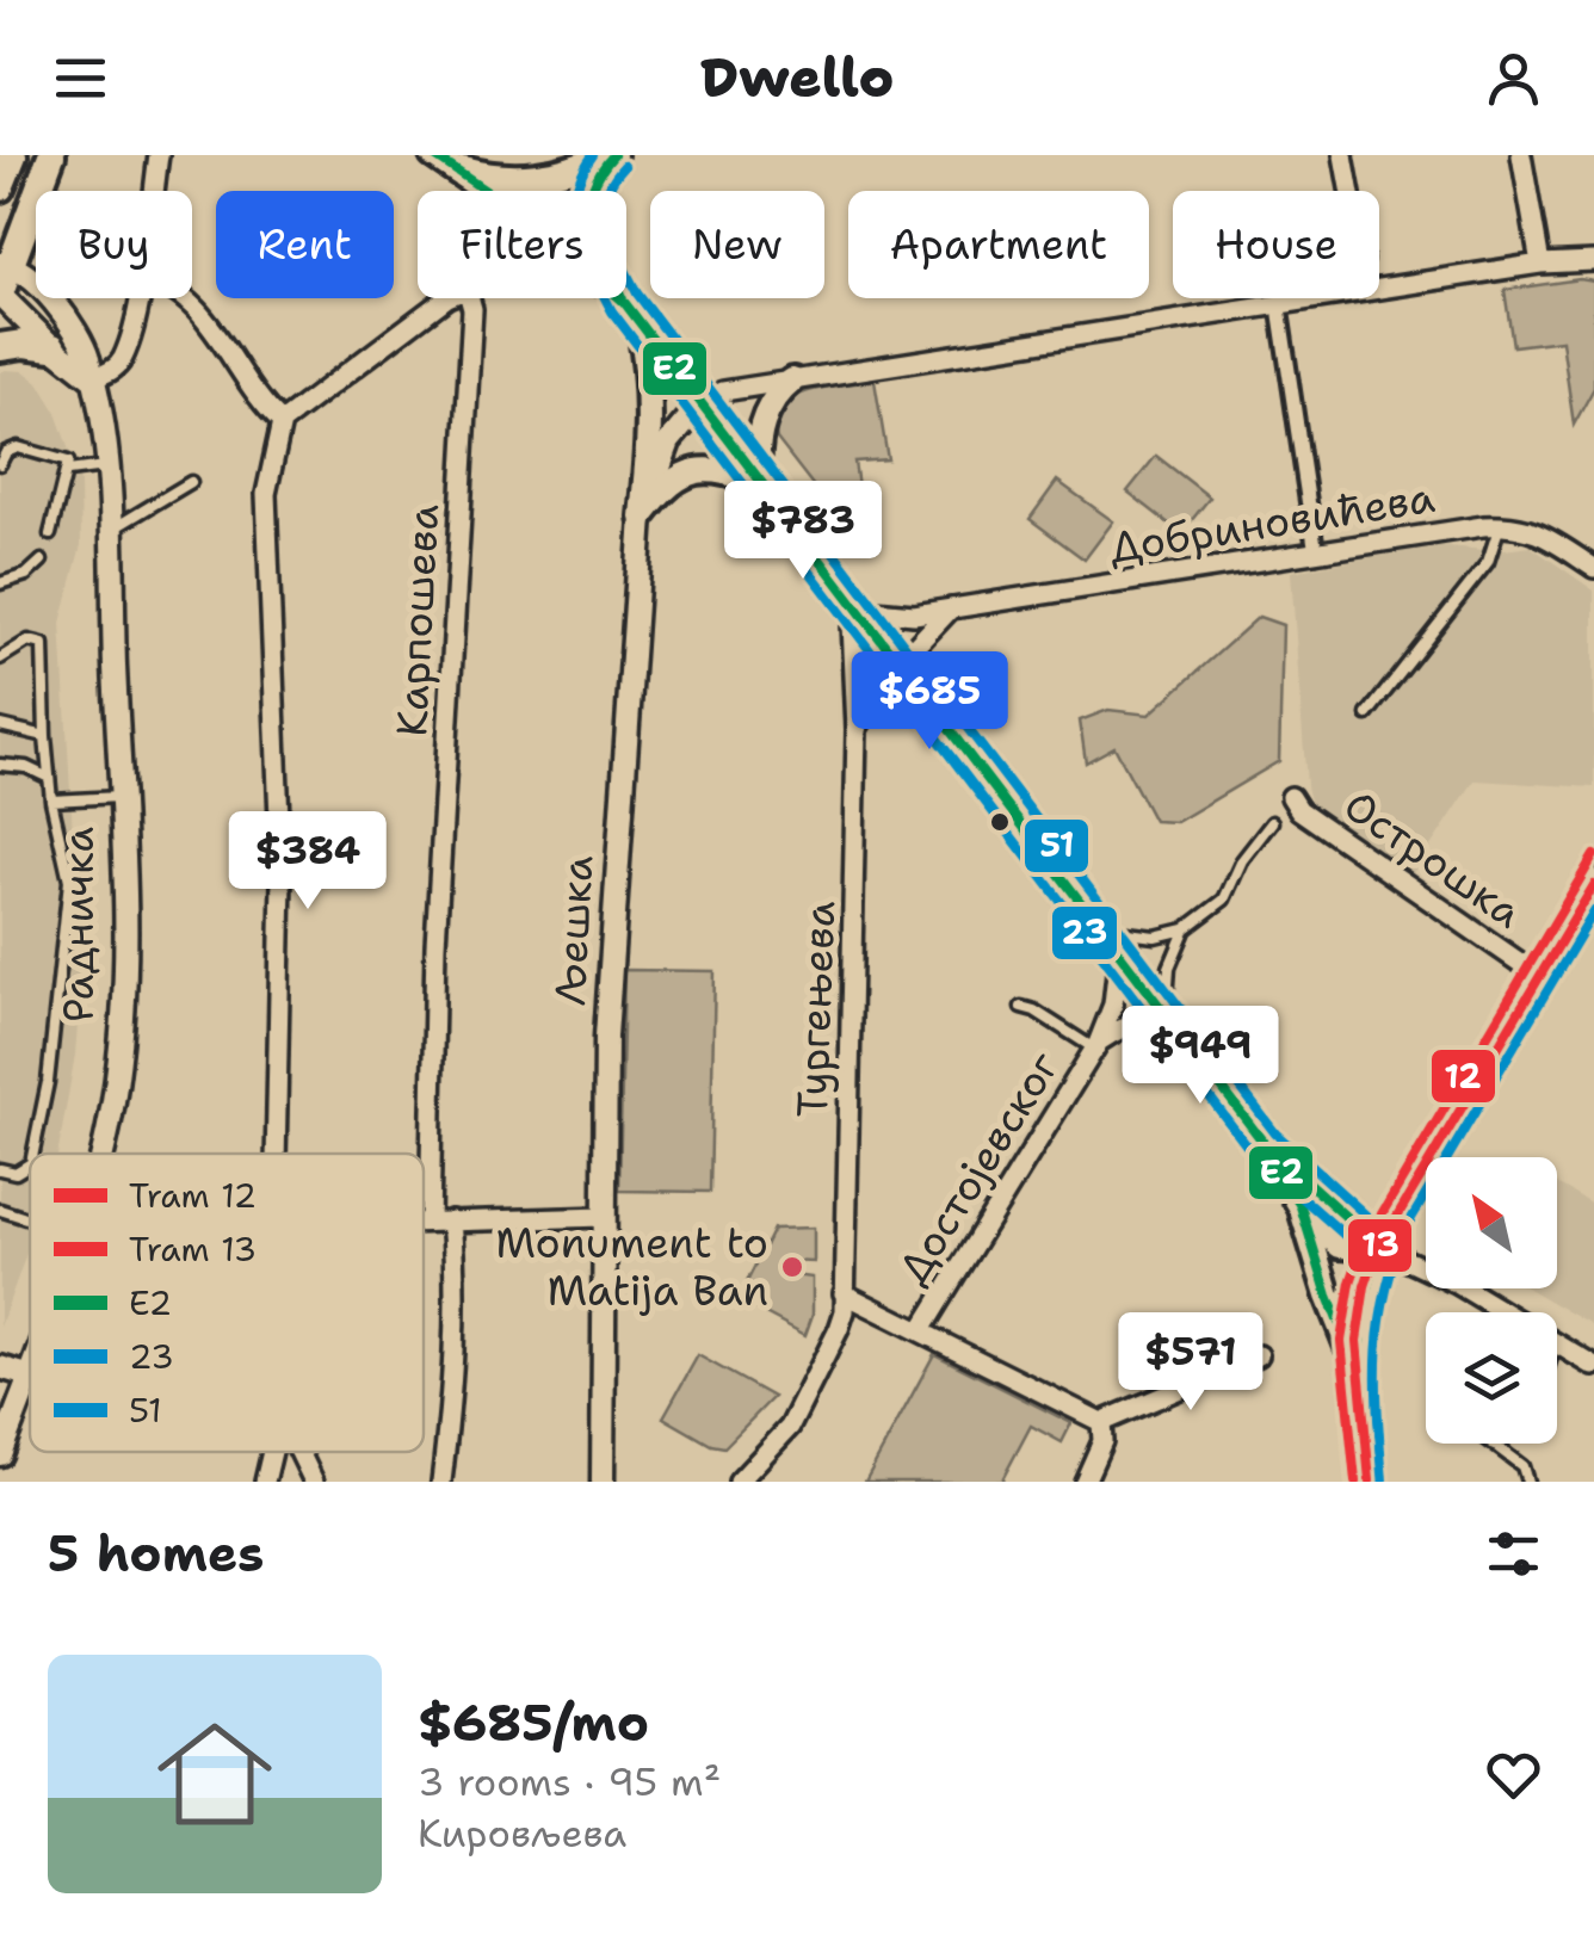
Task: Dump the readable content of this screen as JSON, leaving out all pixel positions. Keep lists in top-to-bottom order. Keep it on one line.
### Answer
{"streets":{"street":["Добриновићева","Карпошева","Острошка","Радничка","Љешка","Тургењева","Достојевског"]},"crossings":[["Добриновићева","Тургењева"]],"places":["Monument to Matija Ban"],"lines":["transit line E2","transit line 23","transit line 51","tram line 12","tram line 13"],"legend":["Tram 12","Tram 13","E2","23","51"],"north":"top left","page":{"header":"Dwello","chip":["Buy","Rent","Filters","New","Apartment","House"],"price":["$783","$685","$384","$949","$571"],"heading":"5 homes","list":[{"name":"$685/mo","note":"3 rooms · 95 m² · Кировљева"}]}}
